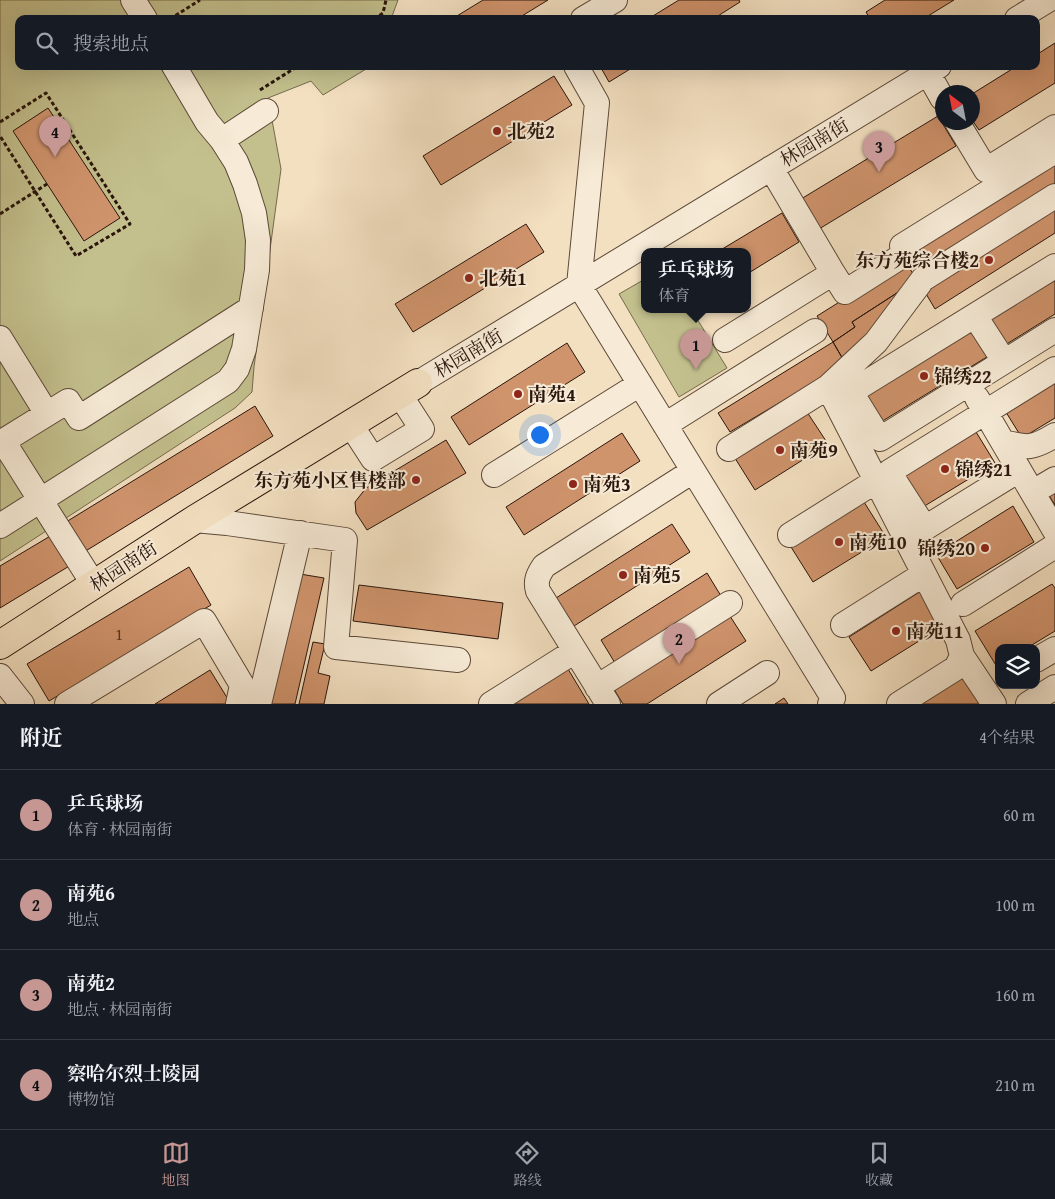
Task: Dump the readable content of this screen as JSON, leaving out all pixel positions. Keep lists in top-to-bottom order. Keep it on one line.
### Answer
{"streets":{"main road":["林园南街"]},"places":["北苑2","东方苑综合楼2","北苑1","锦绣22","南苑4","南苑9","锦绣21","东方苑小区售楼部","南苑3","南苑10","锦绣20","南苑5","南苑11"],"house_numbers":["1"],"north":"top left","page":{"search":"搜索地点","pins":["4","3","1","2"],"popup":["乒乓球场","体育"],"heading":["附近","4个结果"],"list":[{"mark":"1","name":"乒乓球场","note":"体育 · 林园南街","value":"60 m"},{"mark":"2","name":"南苑6","note":"地点","value":"100 m"},{"mark":"3","name":"南苑2","note":"地点 · 林园南街","value":"160 m"},{"mark":"4","name":"察哈尔烈士陵园","note":"博物馆","value":"210 m"}],"nav":["地图","路线","收藏"]}}
